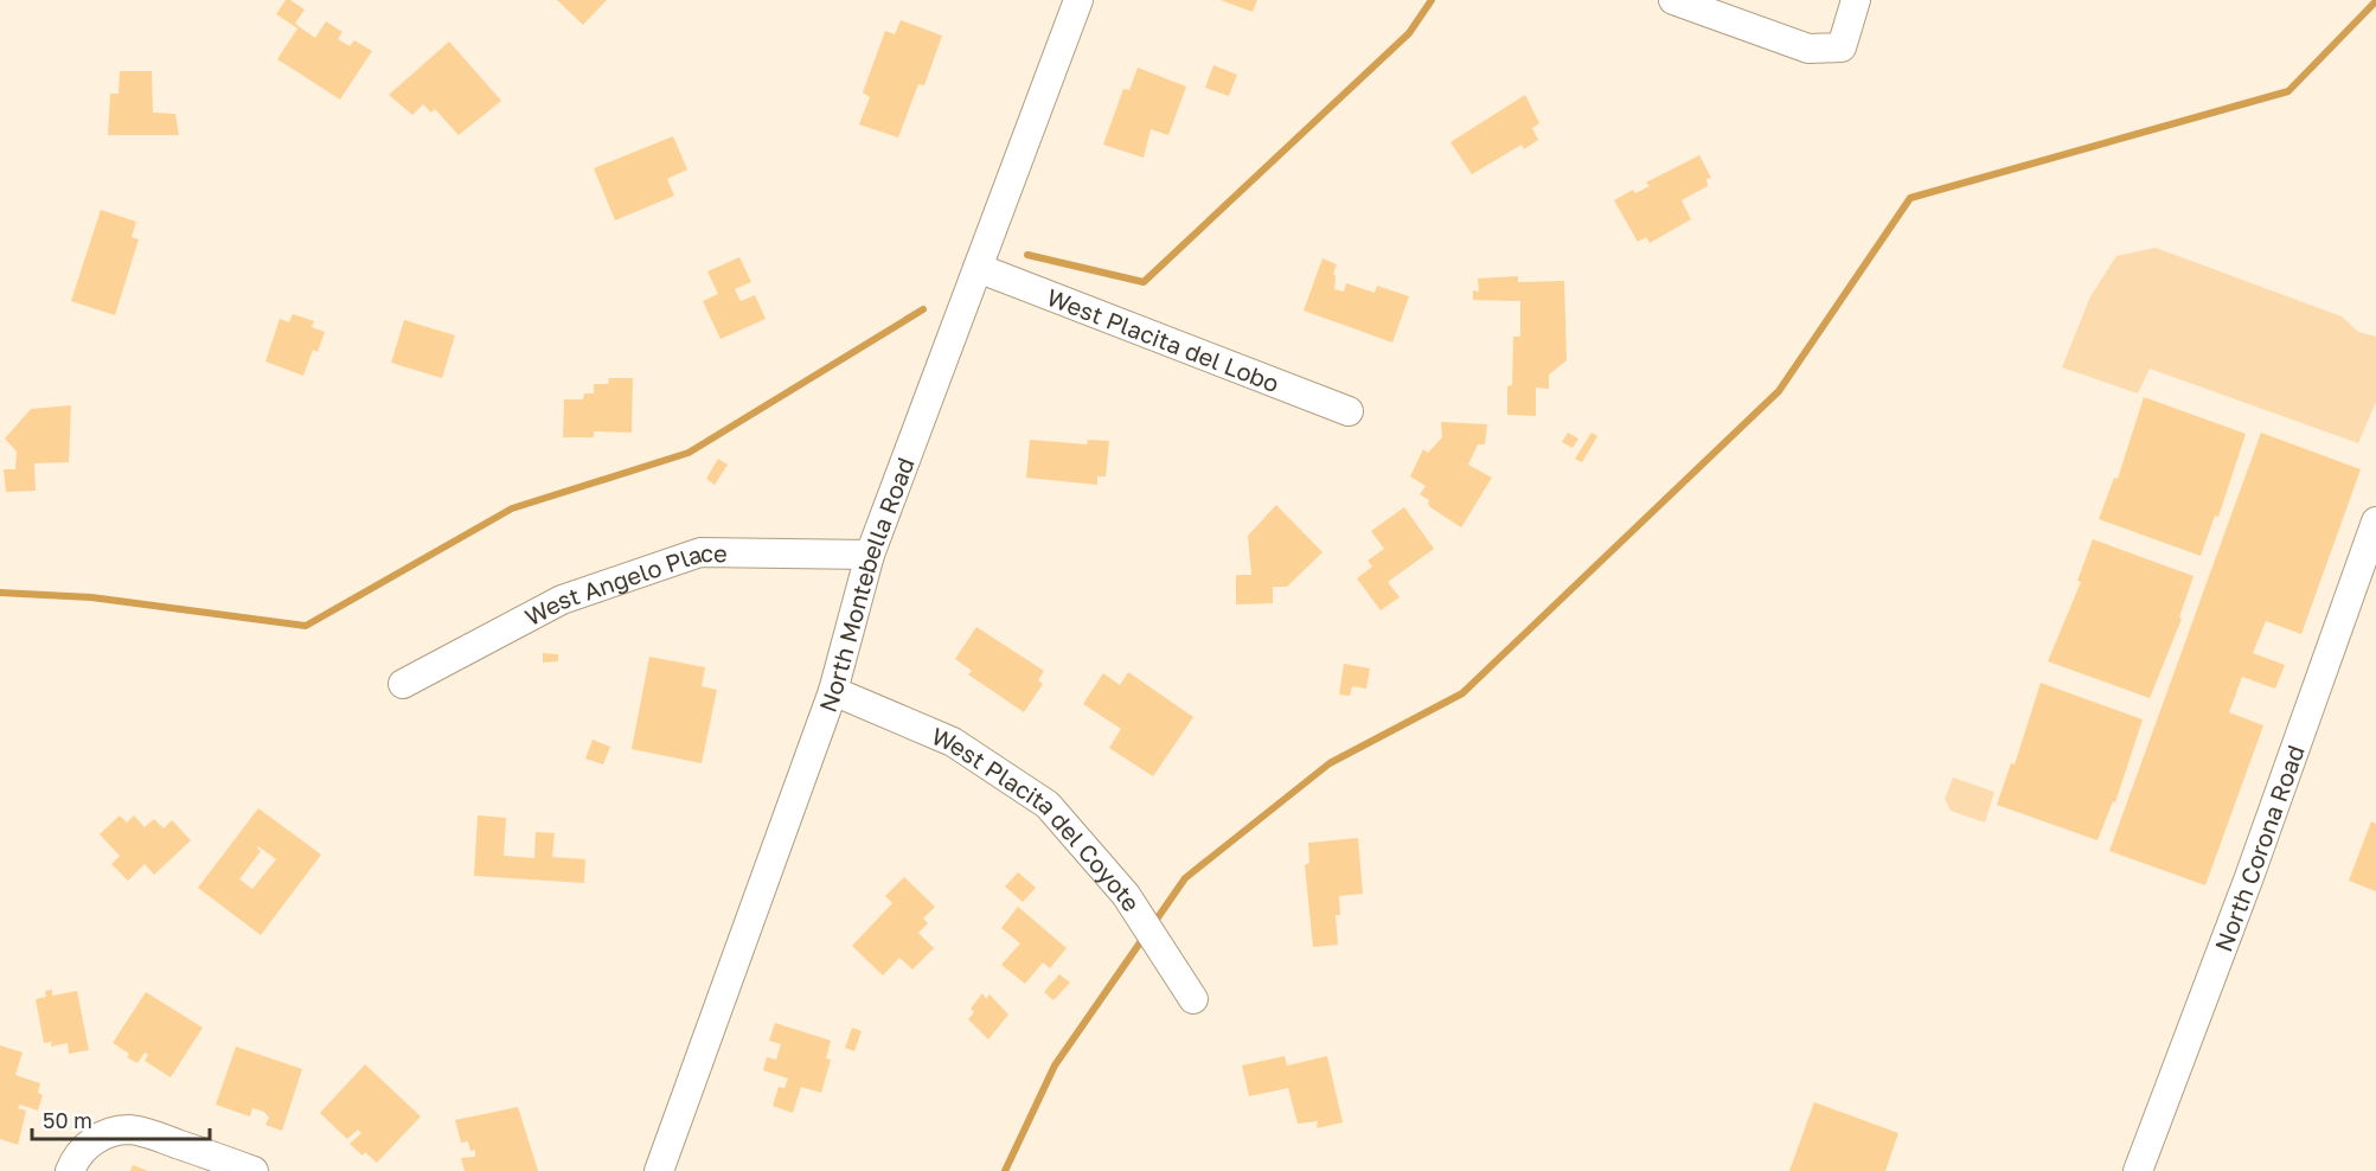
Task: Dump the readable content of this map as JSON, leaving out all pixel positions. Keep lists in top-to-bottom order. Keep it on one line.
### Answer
{"streets":{"street":["West Placita del Lobo","North Montebella Road","West Angelo Place","West Placita del Coyote","North Corona Road"]},"crossings":[["West Placita del Lobo","North Montebella Road"],["North Montebella Road","West Angelo Place"],["North Montebella Road","West Placita del Coyote"]],"scale_bar":"50 m"}
